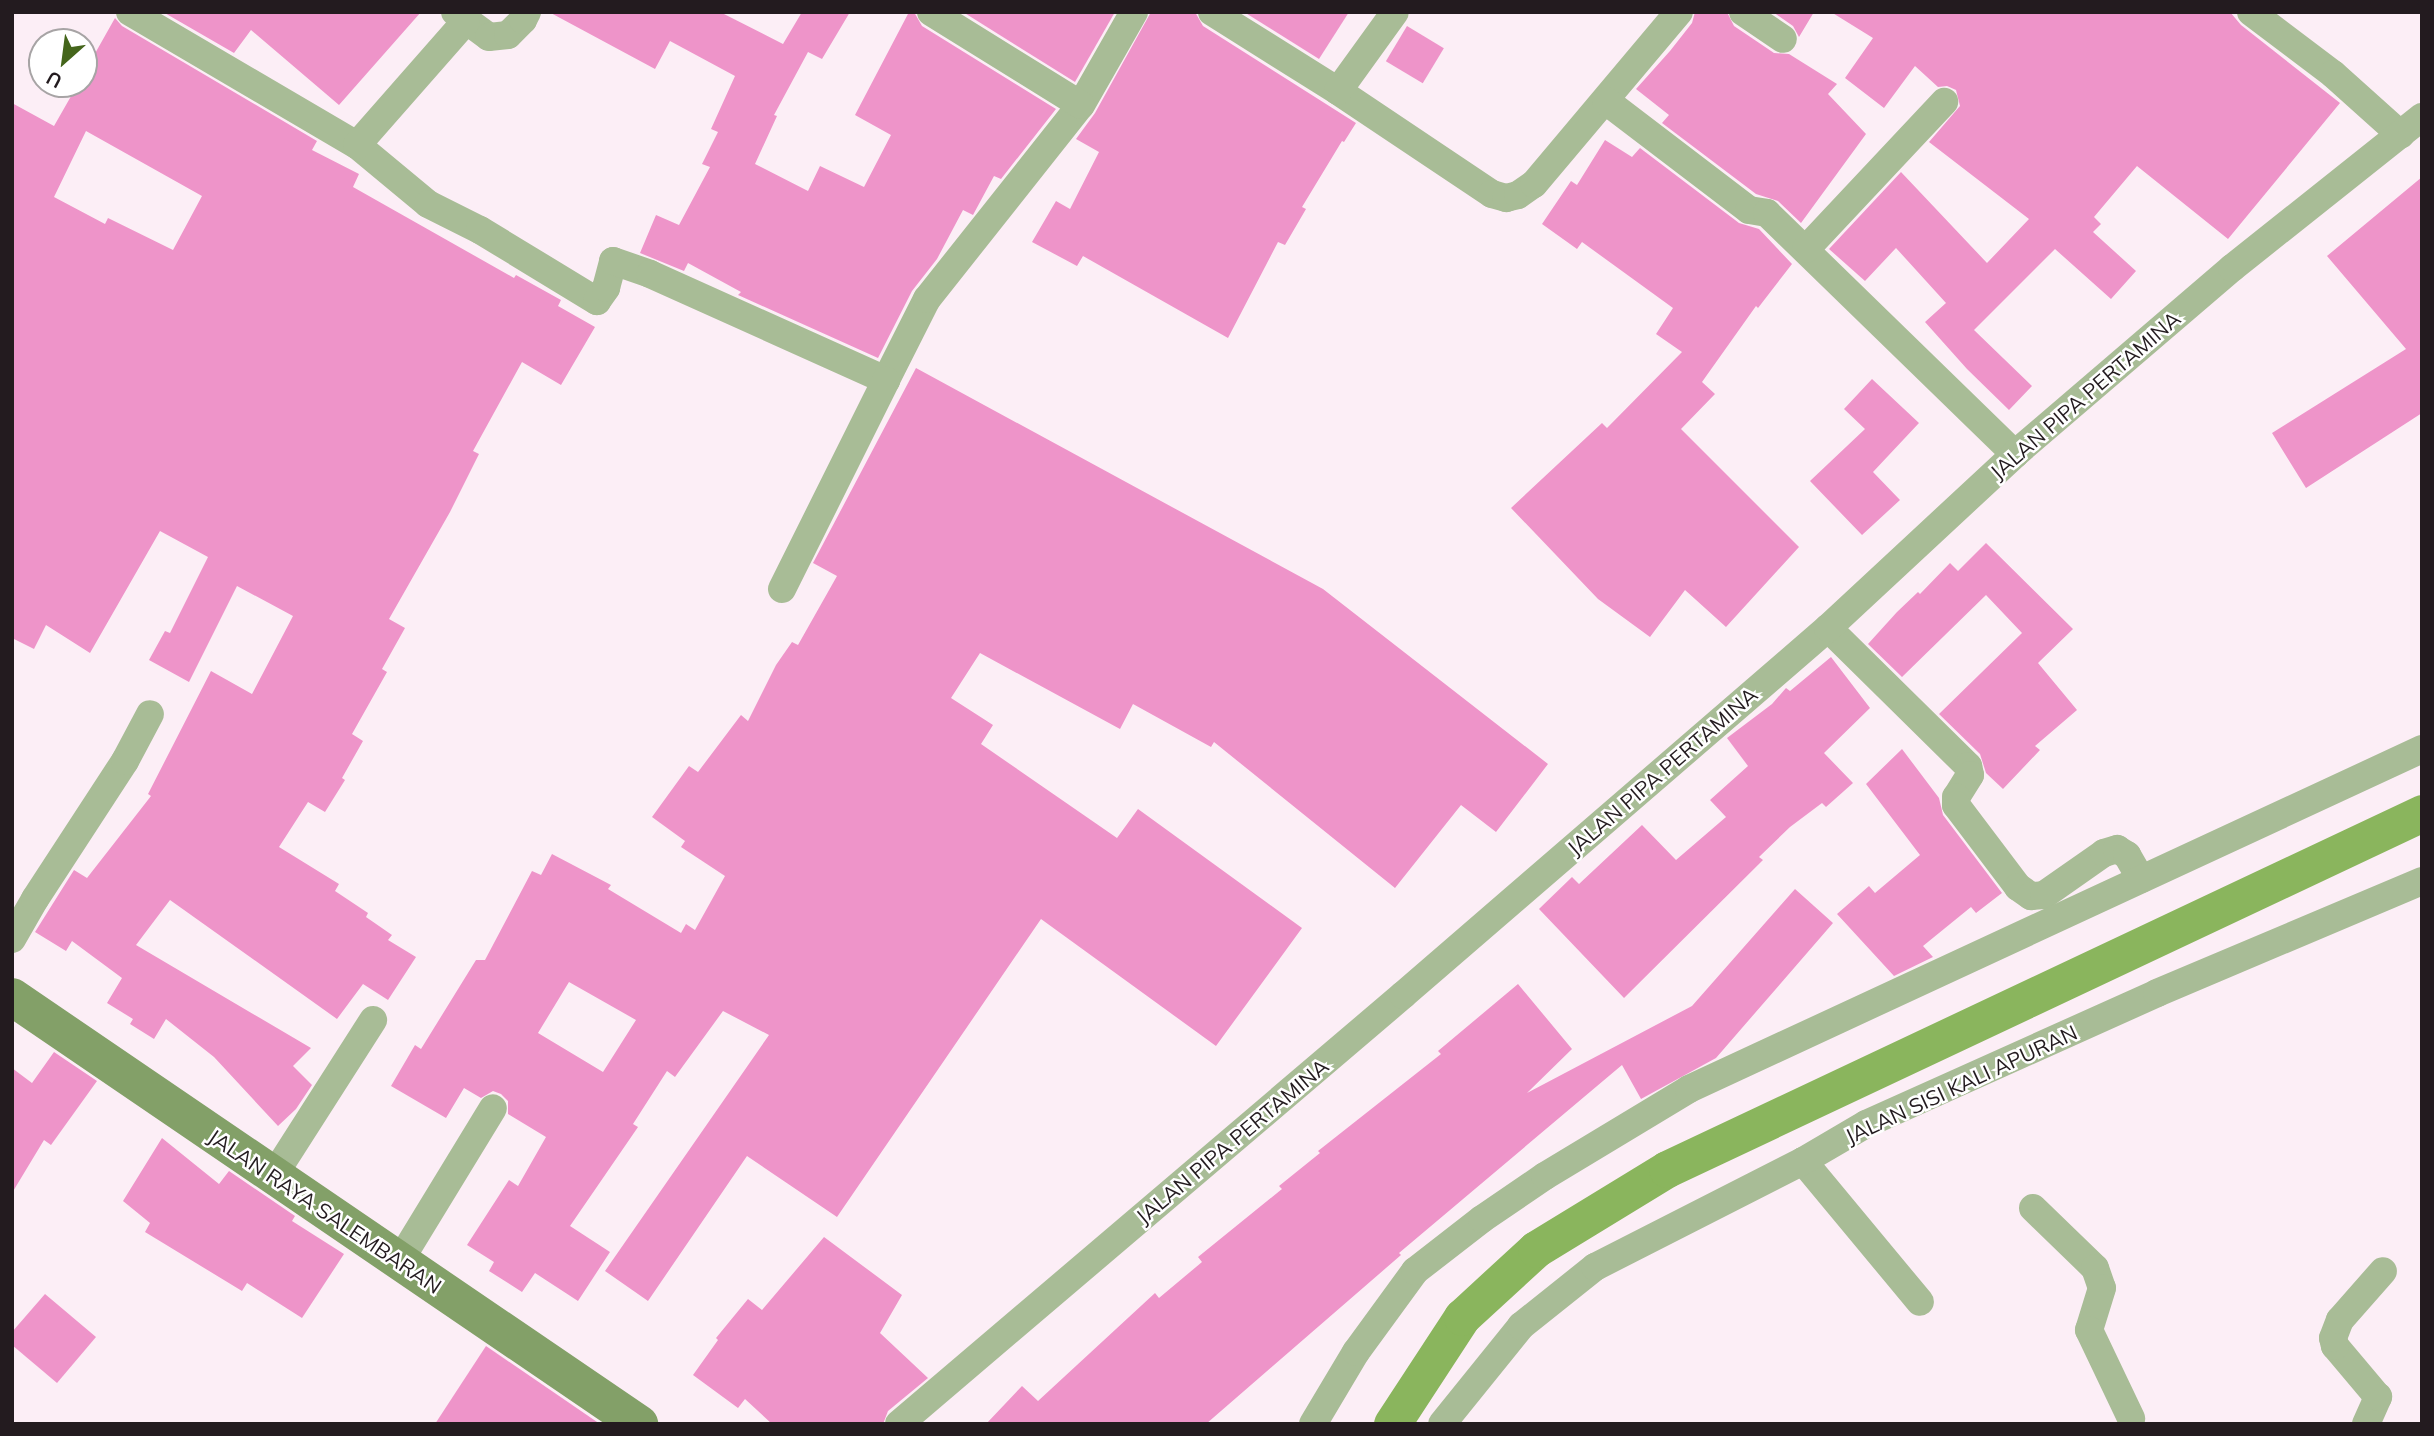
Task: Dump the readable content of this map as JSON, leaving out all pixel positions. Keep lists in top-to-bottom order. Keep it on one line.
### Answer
{"streets":{"main road":["JALAN RAYA SALEMBARAN"],"street":["JALAN PIPA PERTAMINA","JALAN SISI KALI APURAN"]},"north":"bottom left"}
